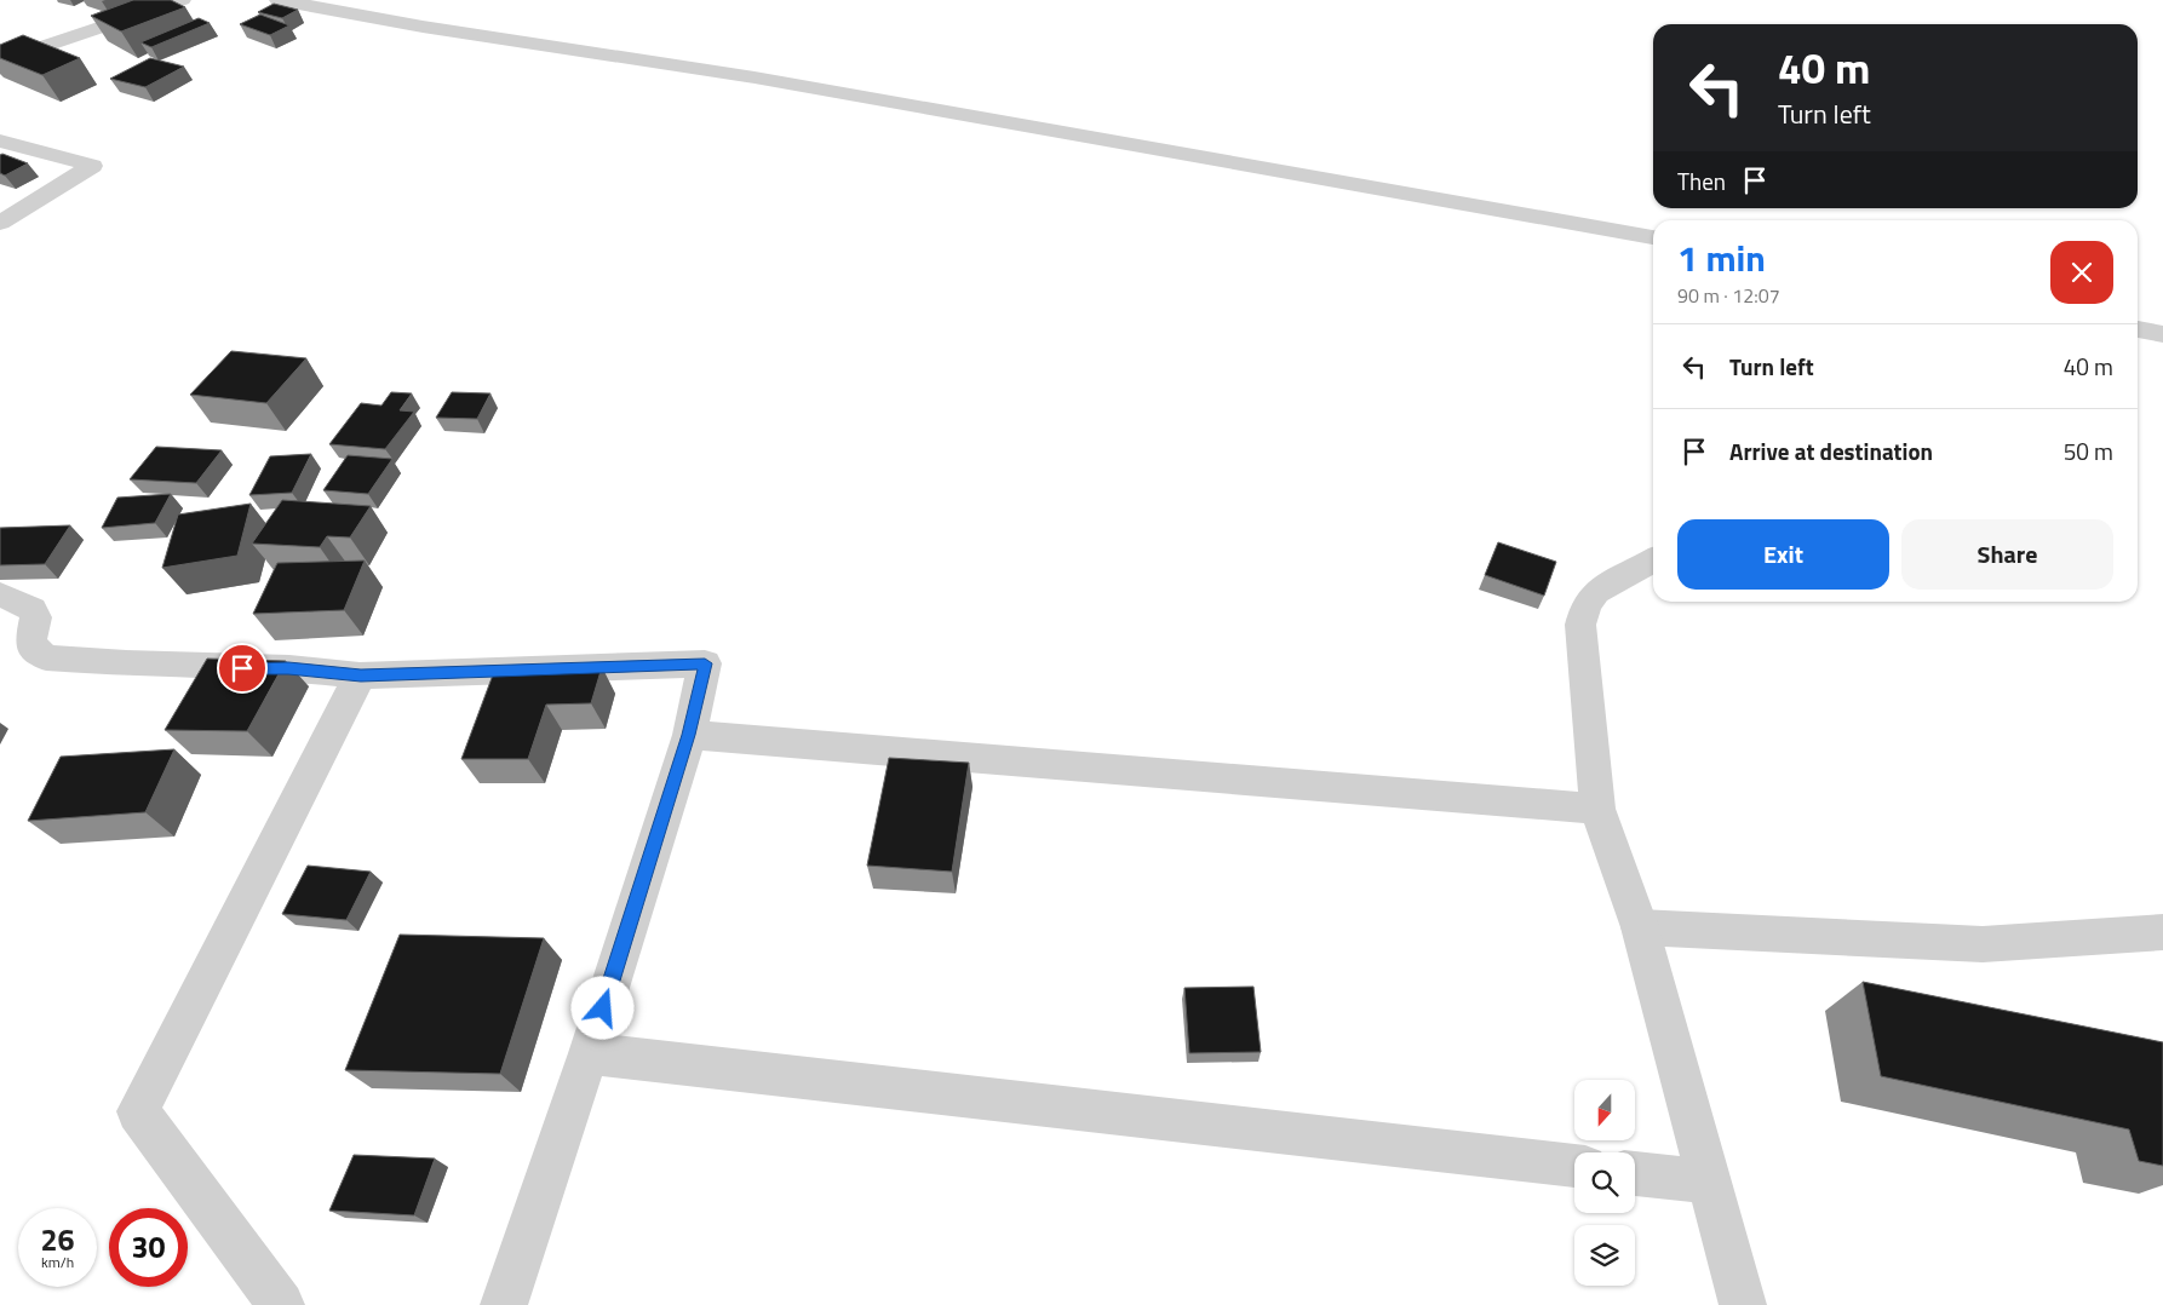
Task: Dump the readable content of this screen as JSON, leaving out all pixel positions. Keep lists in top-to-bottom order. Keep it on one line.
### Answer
{"north":"bottom","page":{"turn":["40 m","Turn left"],"then":"Then","heading":["1 min","90 m · 12:07"],"list":[{"name":"Turn left","value":"40 m"},{"name":"Arrive at destination","value":"50 m"}],"buttons":["Exit","Share"],"speed":"26 km/h","limit":"30"}}
